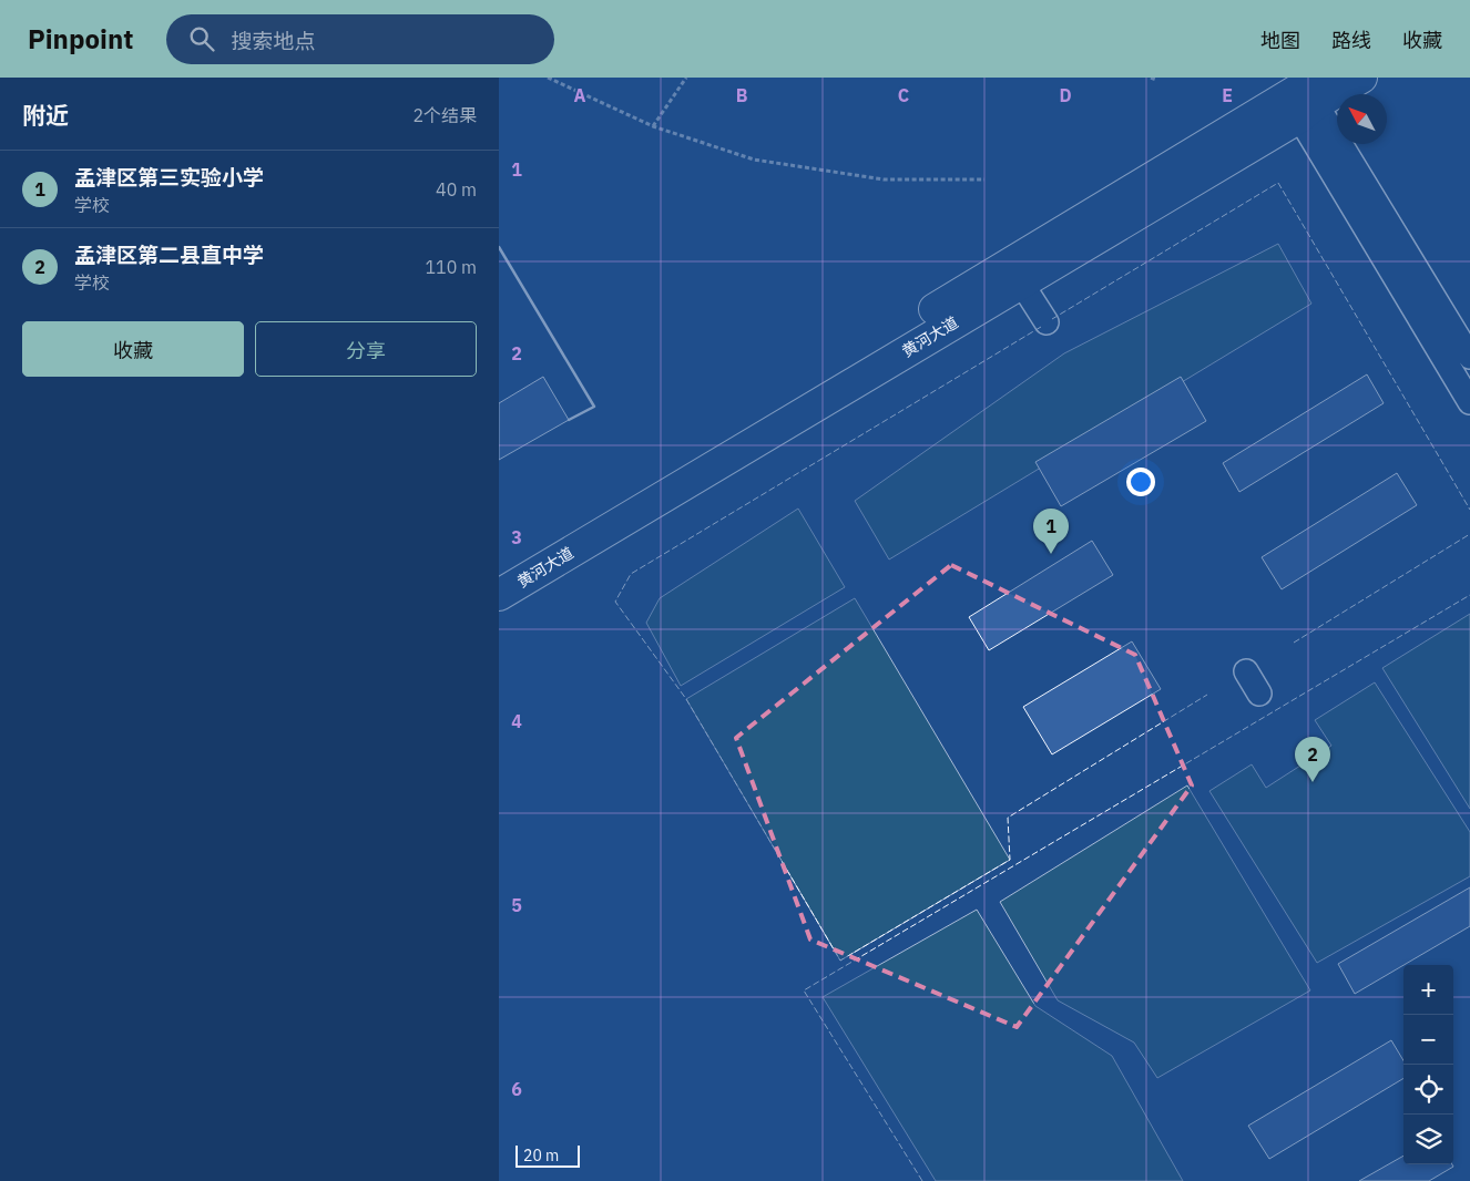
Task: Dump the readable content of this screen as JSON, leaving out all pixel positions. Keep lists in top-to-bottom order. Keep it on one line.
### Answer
{"streets":{"main road":["黄河大道"]},"scale_bar":"20 m","north":"top left","page":{"header":"Pinpoint","search":"搜索地点","nav":["地图","路线","收藏"],"heading":["附近","2个结果"],"list":[{"mark":"1","name":"孟津区第三实验小学","note":"学校","value":"40 m"},{"mark":"2","name":"孟津区第二县直中学","note":"学校","value":"110 m"}],"buttons":["收藏","分享"],"pins":["1","2"],"map_buttons":["+","−"],"scale":"20 m"},"grid":{"columns":["A","B","C","D","E"],"rows":["1","2","3","4","5","6"]}}
